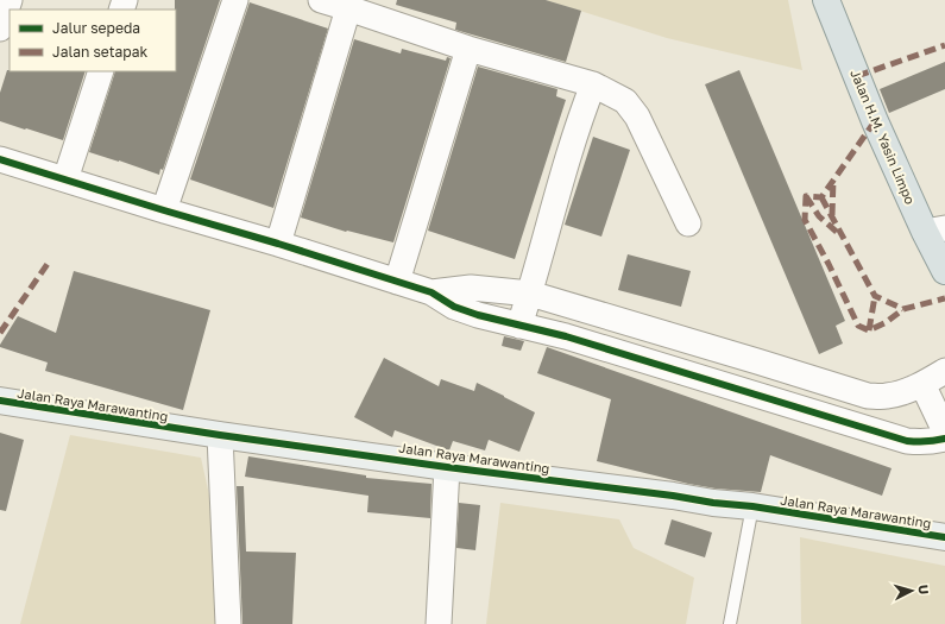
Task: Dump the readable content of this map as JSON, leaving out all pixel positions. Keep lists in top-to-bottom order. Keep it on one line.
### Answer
{"streets":{"main road":["Jalan H.M. Yasin Limpo"],"street":["Jalan Raya Marawanting"]},"legend":["Jalur sepeda","Jalan setapak"],"north":"right"}
